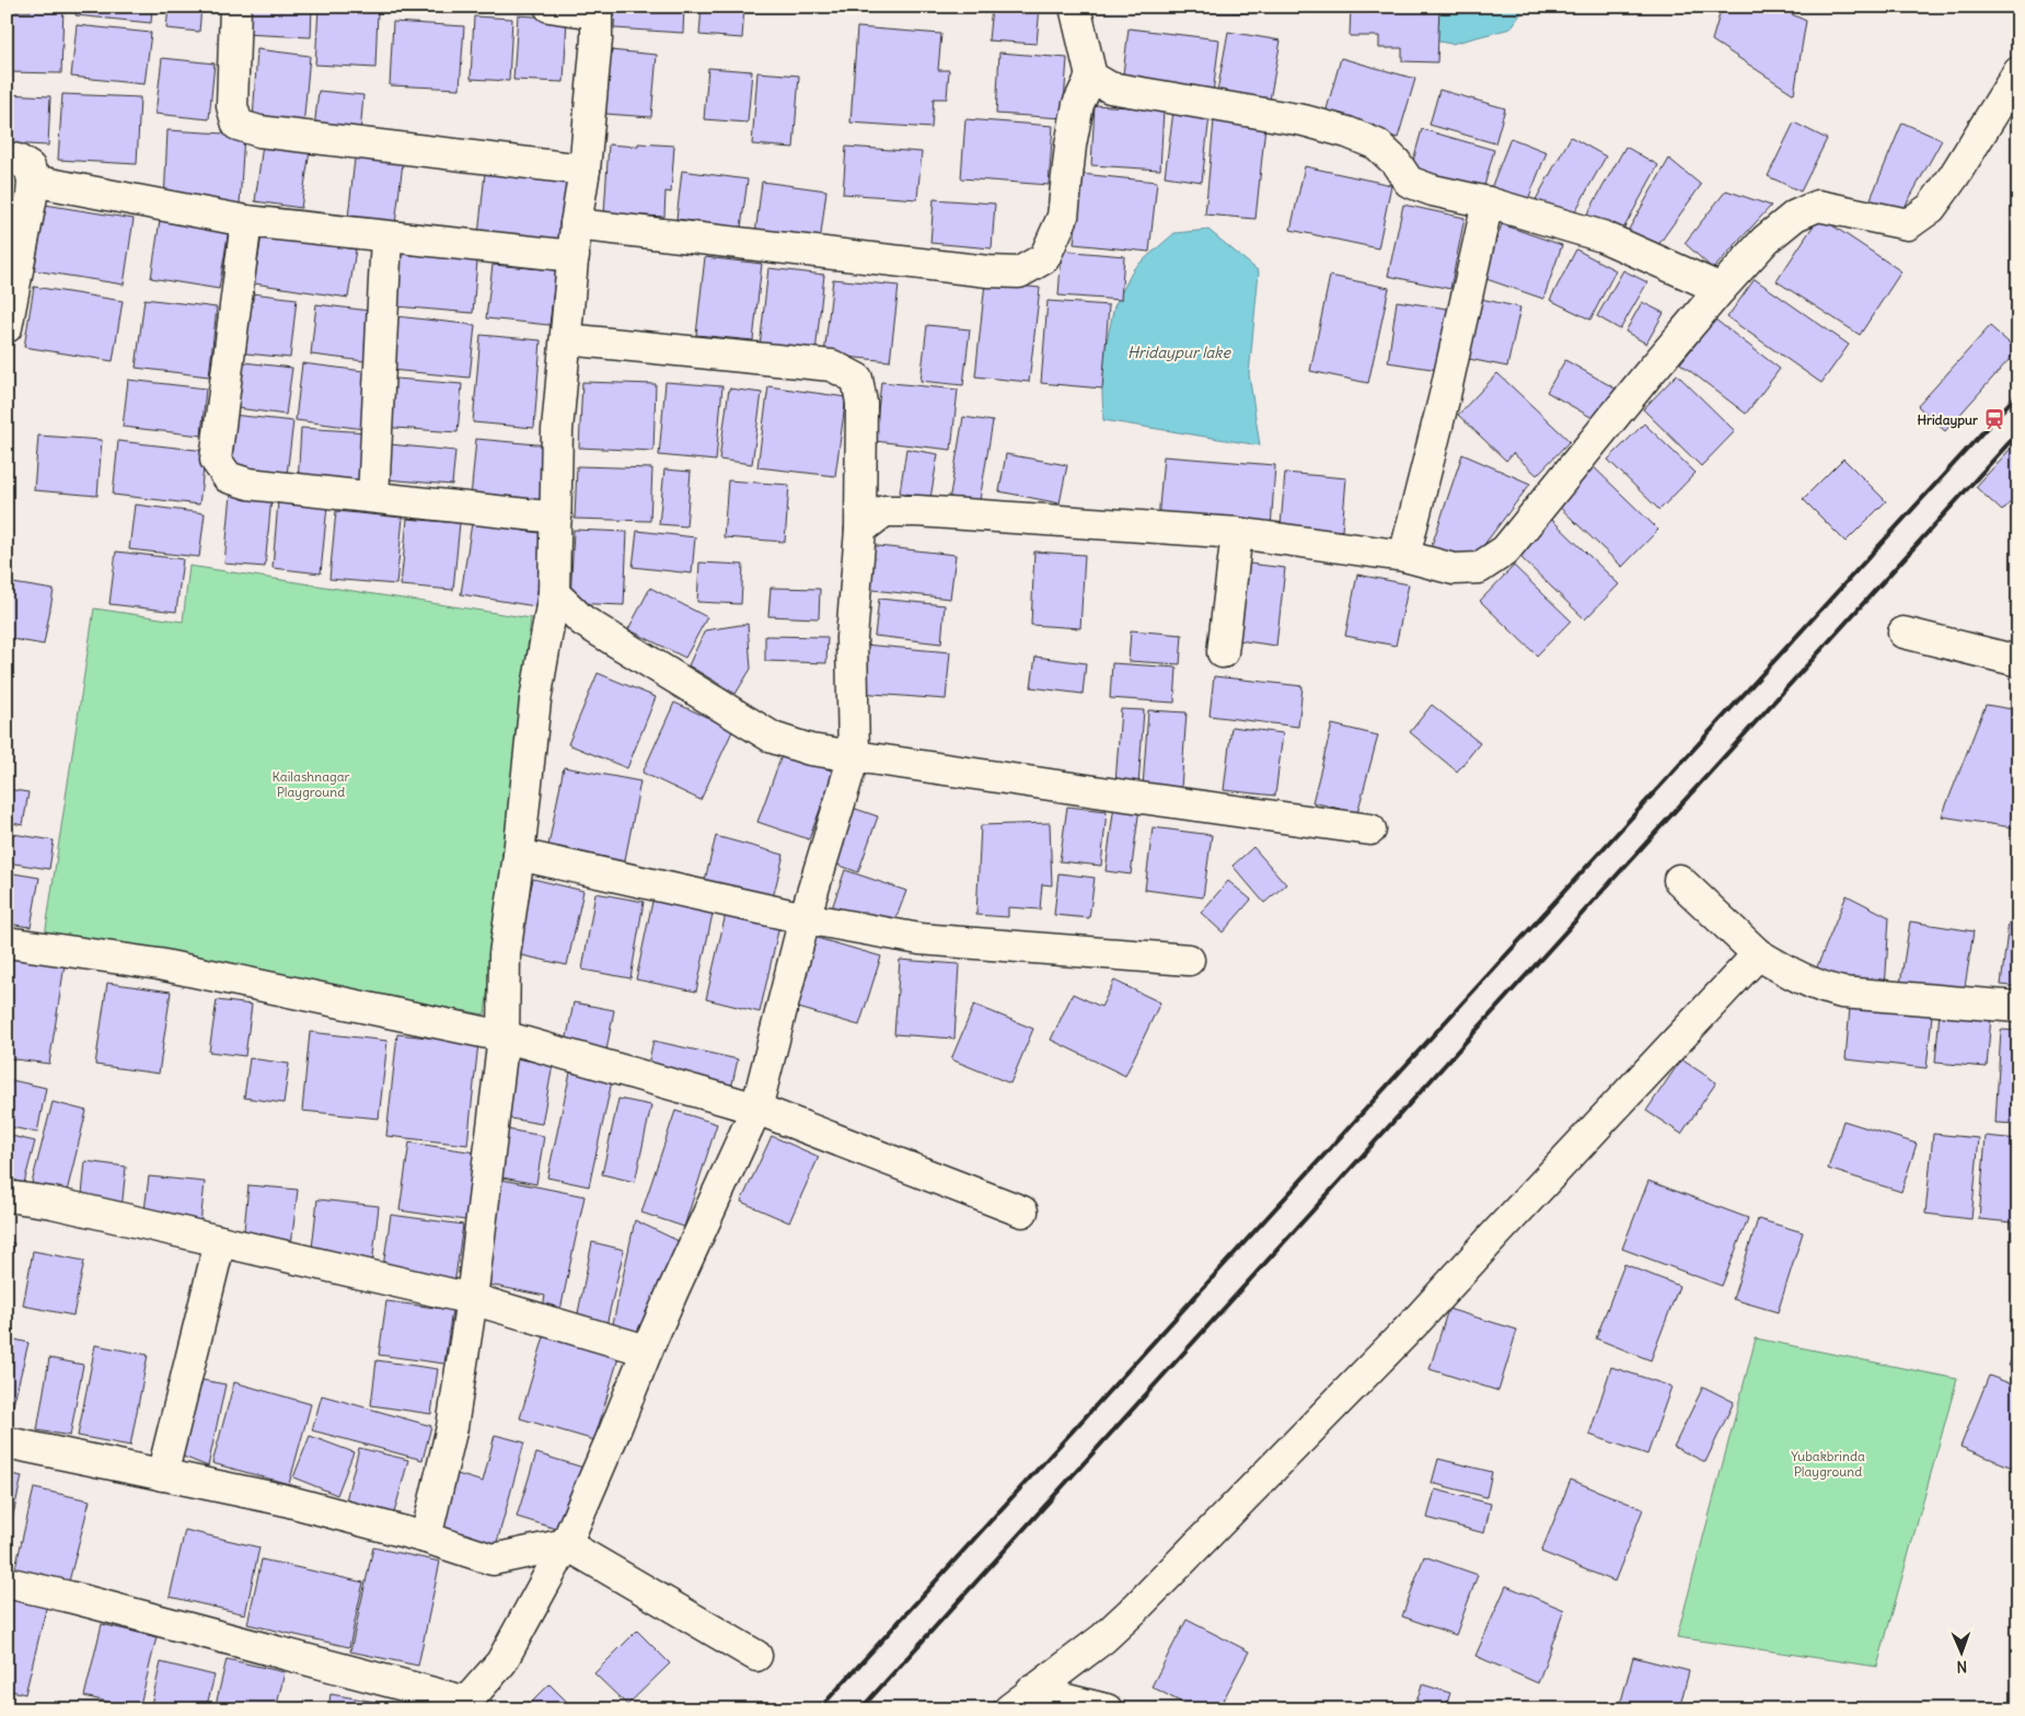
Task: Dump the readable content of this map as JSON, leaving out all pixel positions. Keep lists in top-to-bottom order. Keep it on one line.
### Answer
{"water":["Hridaypur lake"],"parks":["Kailashnagar Playground","Yubakbrinda Playground"],"places":{"station":["Hridaypur"]},"north":"bottom"}
